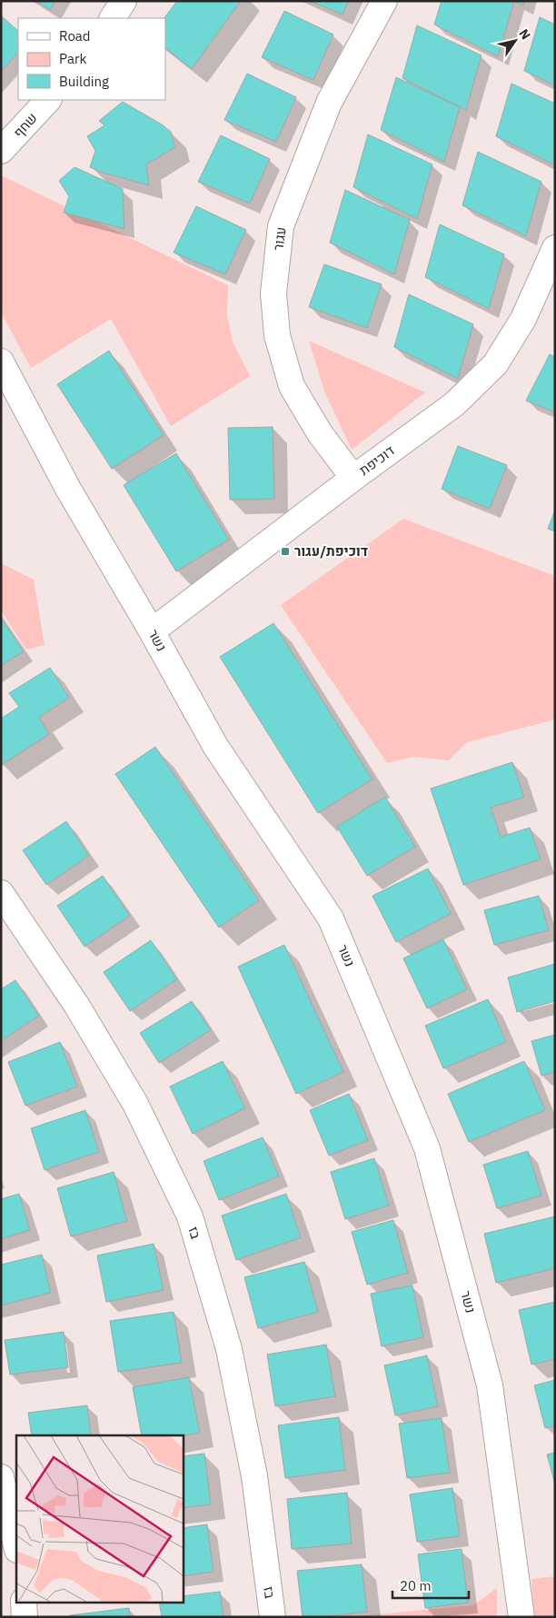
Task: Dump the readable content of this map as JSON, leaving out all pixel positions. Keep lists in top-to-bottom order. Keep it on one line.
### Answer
{"streets":{"street":["שחף","עגור","דוכיפת","נשר","בז"]},"crossings":[["עגור","דוכיפת"],["דוכיפת","נשר"]],"places":{"transit":["דוכיפת/עגור"]},"legend":["Road","Park","Building"],"scale_bar":"20 m","north":"top right"}
